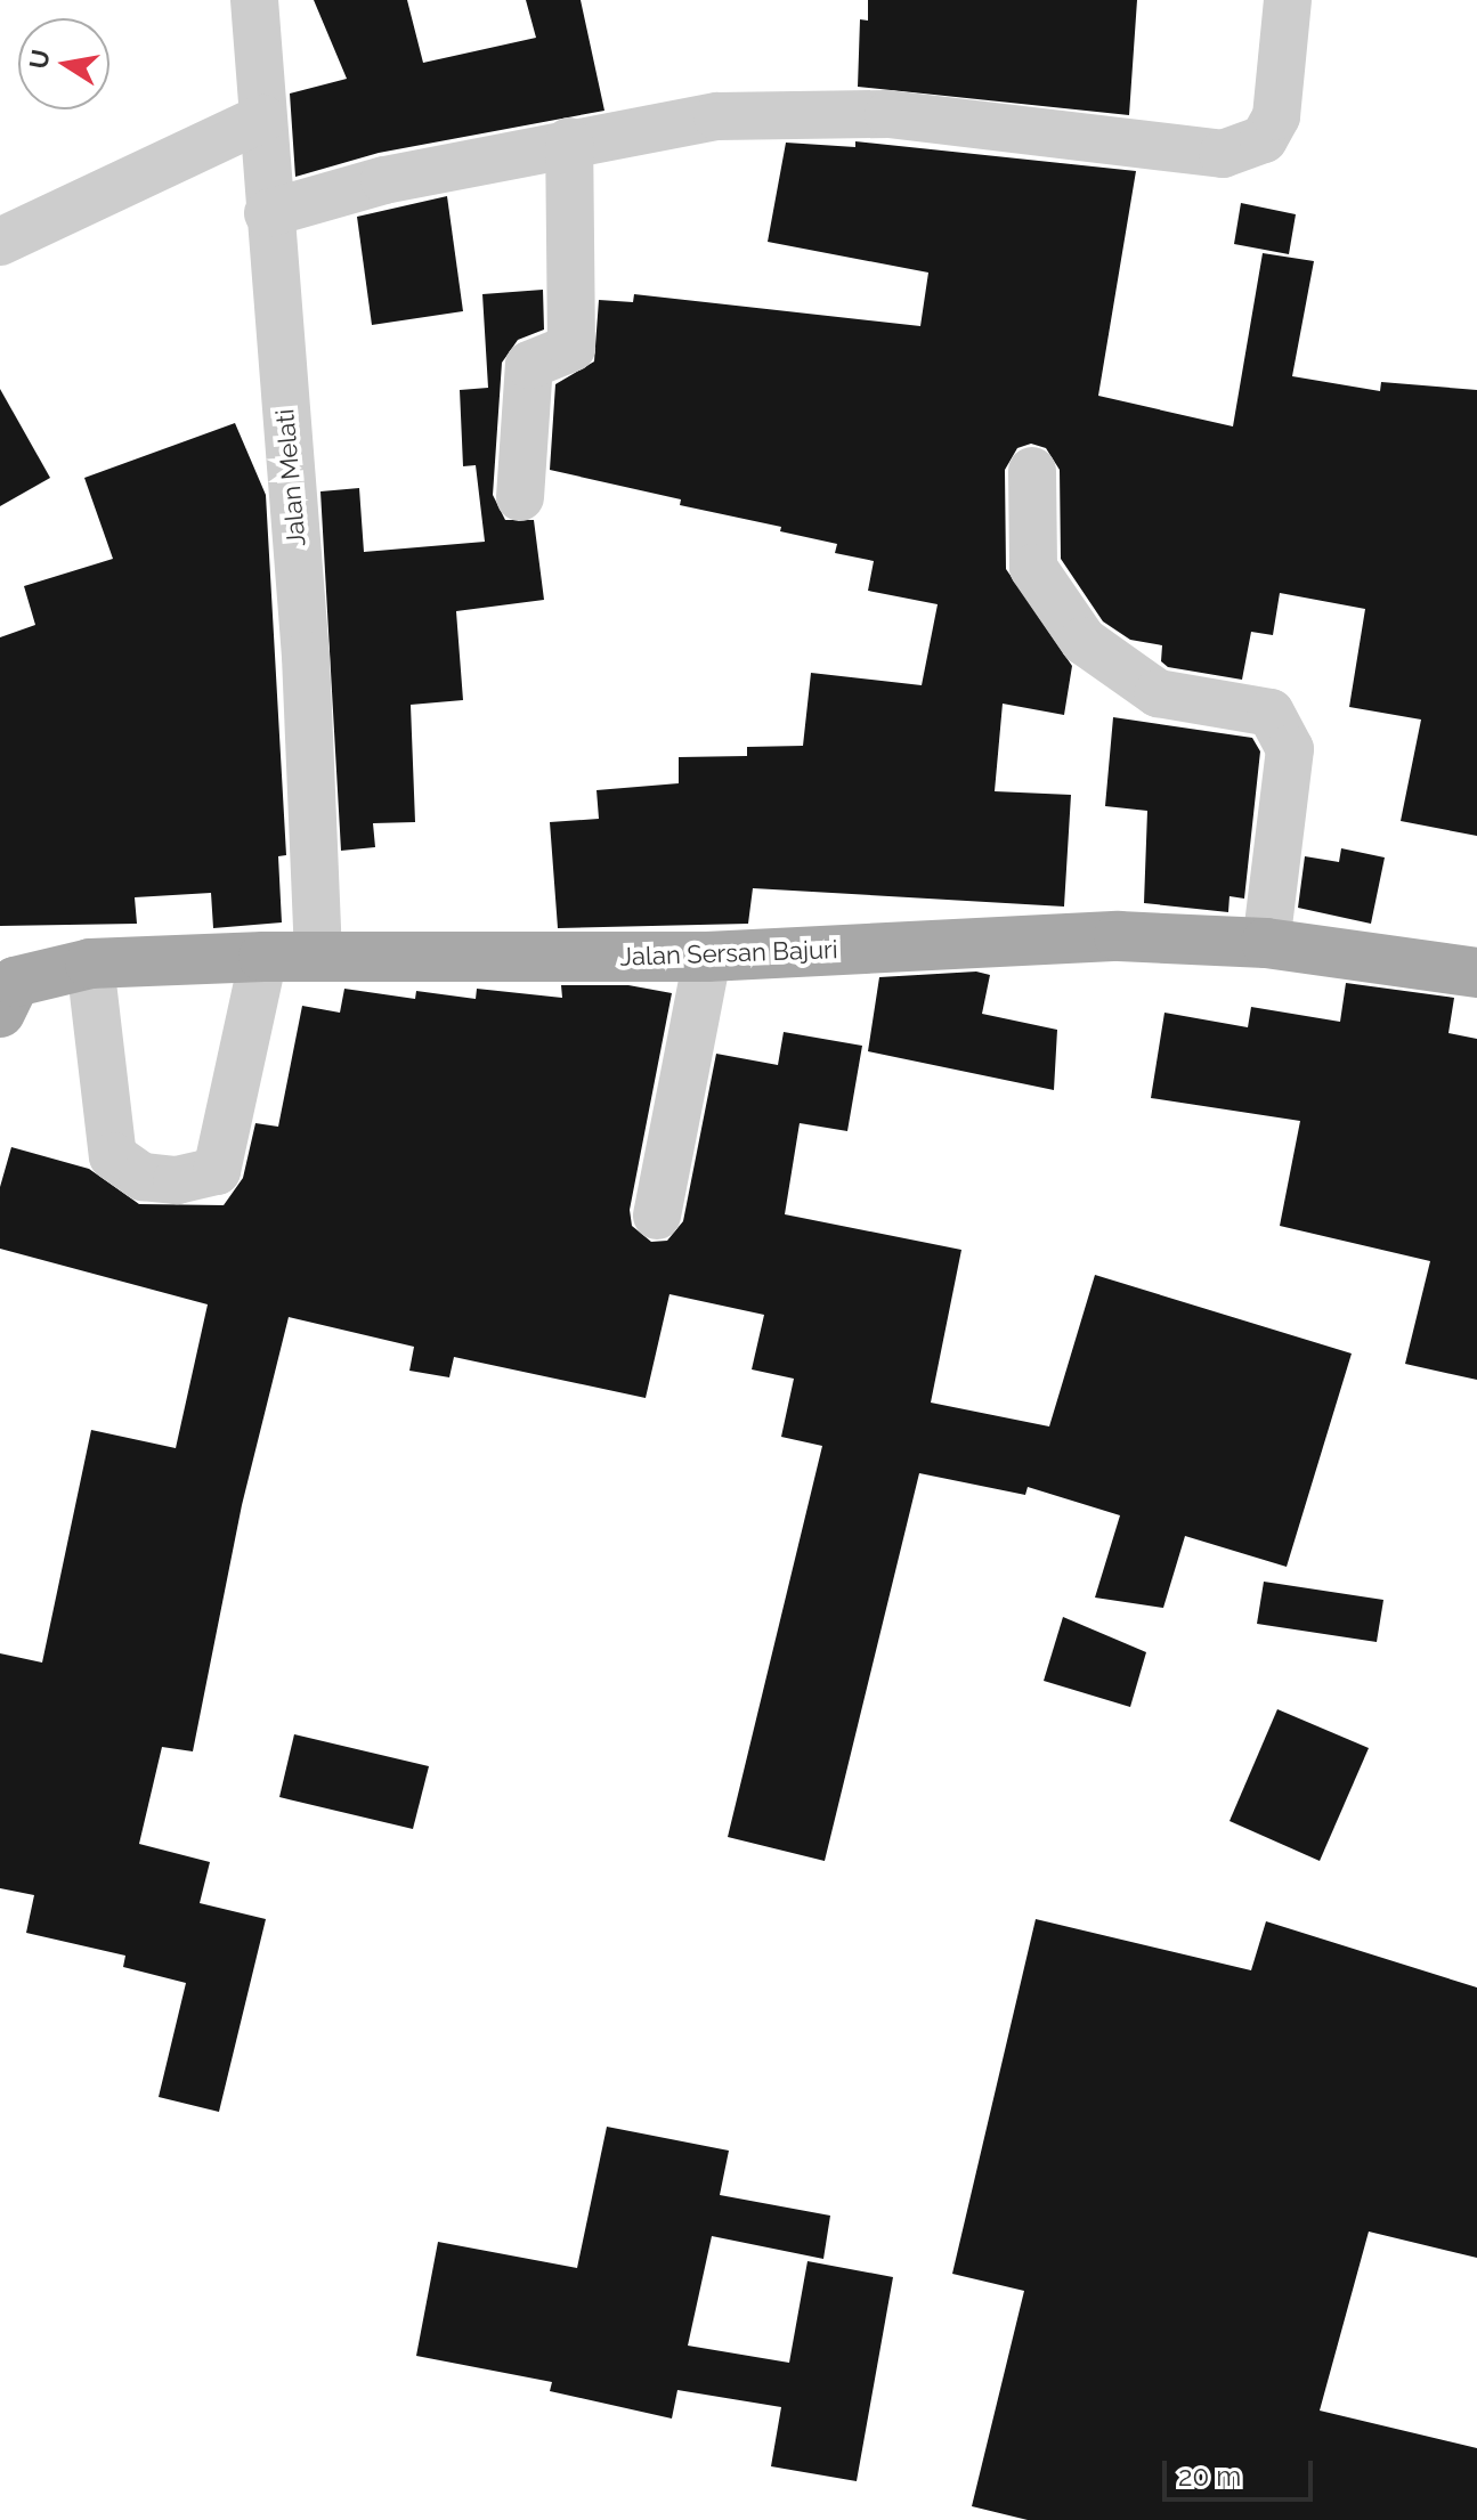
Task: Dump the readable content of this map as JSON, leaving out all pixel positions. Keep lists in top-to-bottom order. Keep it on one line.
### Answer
{"streets":{"main road":["Jalan Sersan Bajuri"],"street":["Jalan Melati"]},"crossings":[["Jalan Melati","Jalan Sersan Bajuri"]],"scale_bar":"20 m","north":"left"}
